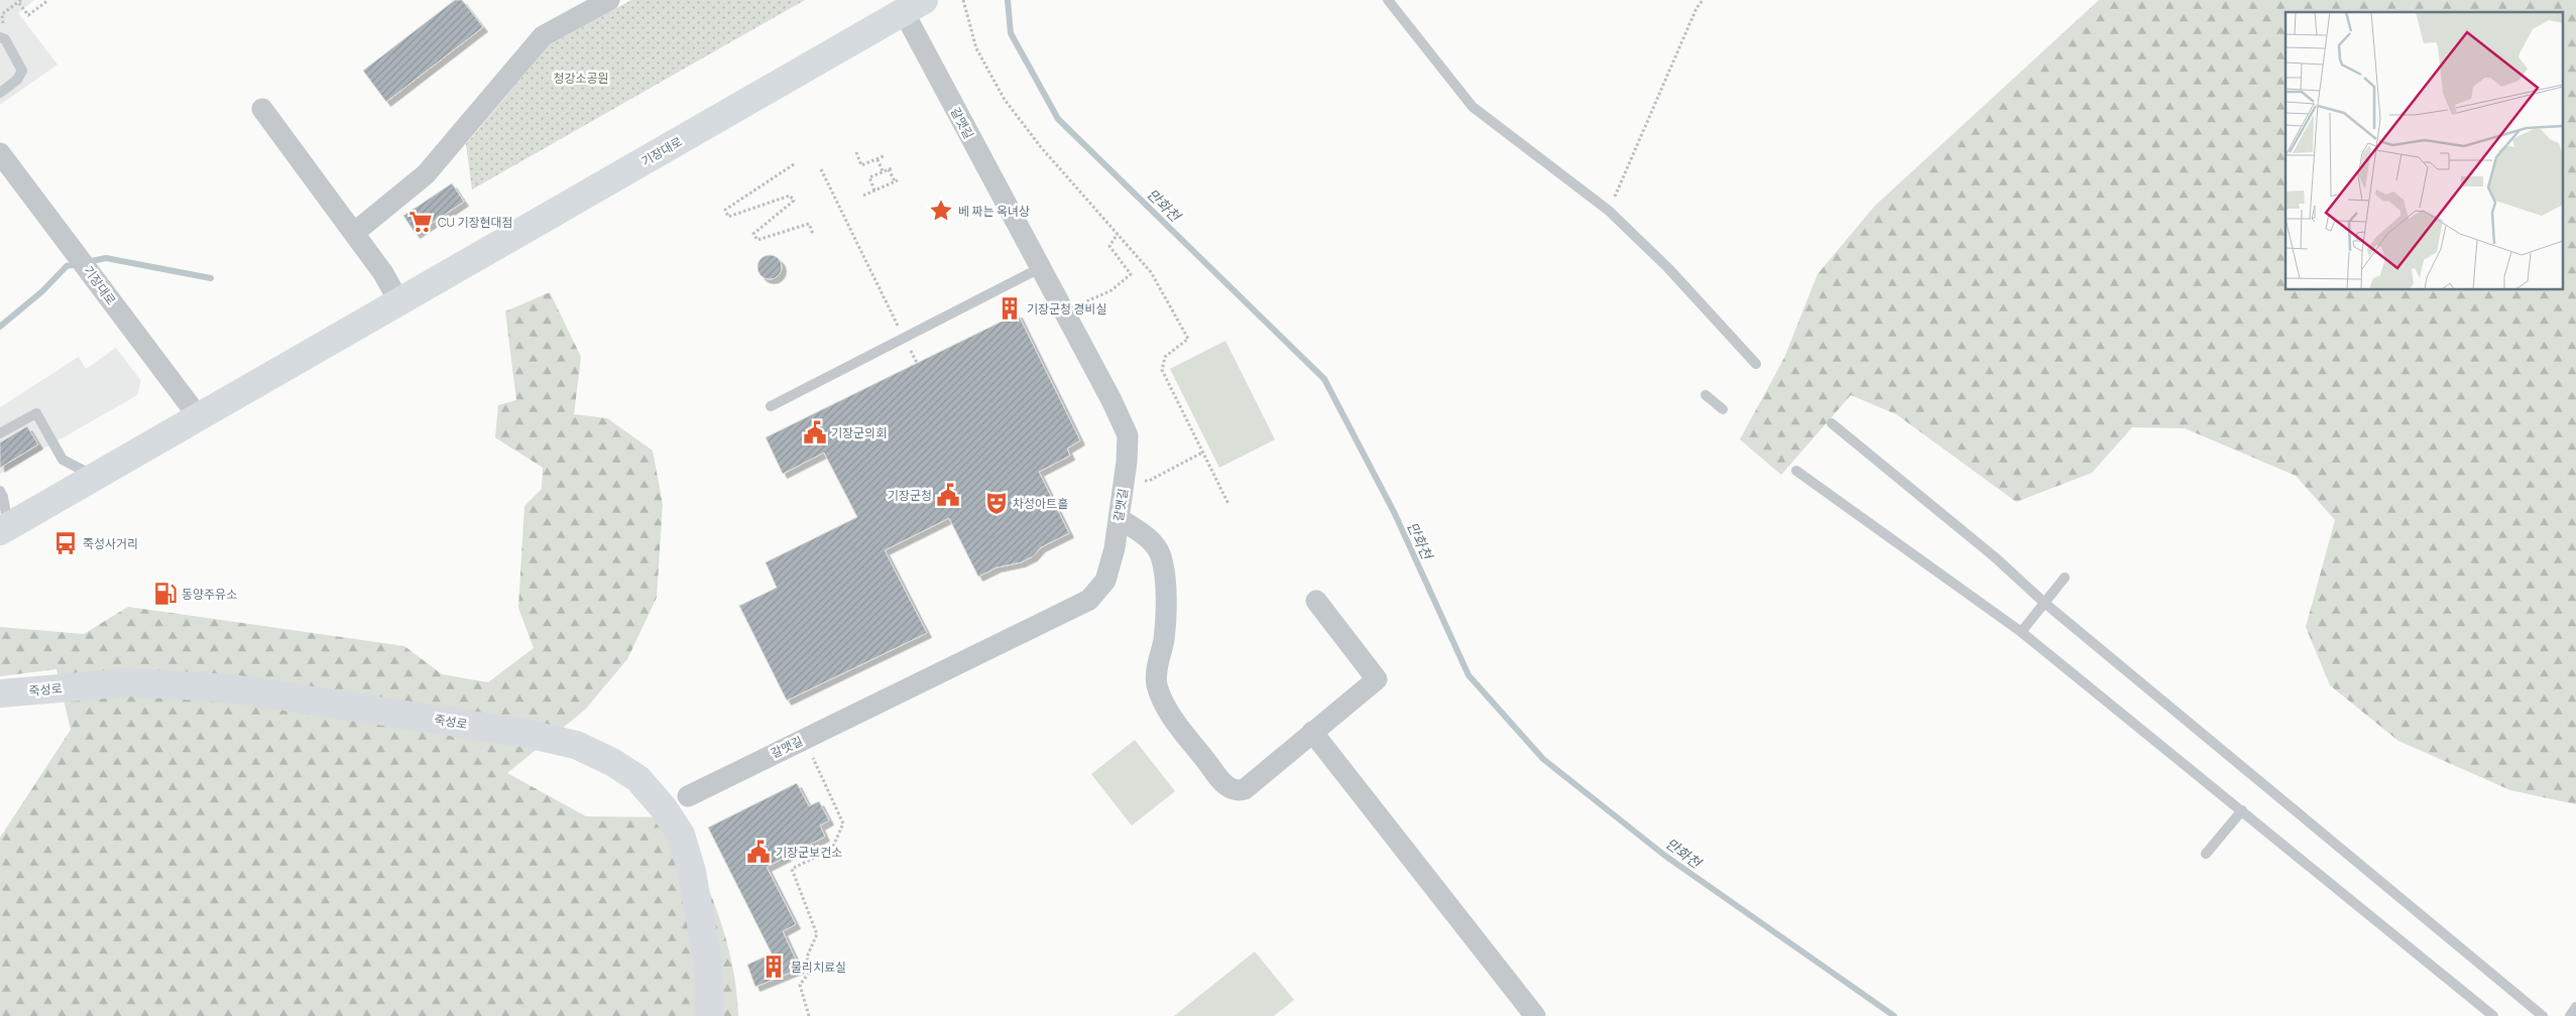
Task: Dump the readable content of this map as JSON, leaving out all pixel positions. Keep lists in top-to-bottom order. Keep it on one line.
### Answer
{"streets":{"main road":["기장대로","죽성로"],"street":["갈맷길"]},"crossings":[["갈맷길","기장대로"]],"water":["만화천"],"parks":["청강소공원"],"places":{"place":["베 짜는 옥녀상"],"supermarket":["CU 기장현대점"],"building":["기장군청 경비실","물리치료실"],"public building":["기장군의회","기장군청","기장군보건소"],"theatre":["차성아트홀"],"bus stop":["죽성사거리"],"fuel station":["동양주유소"]}}
